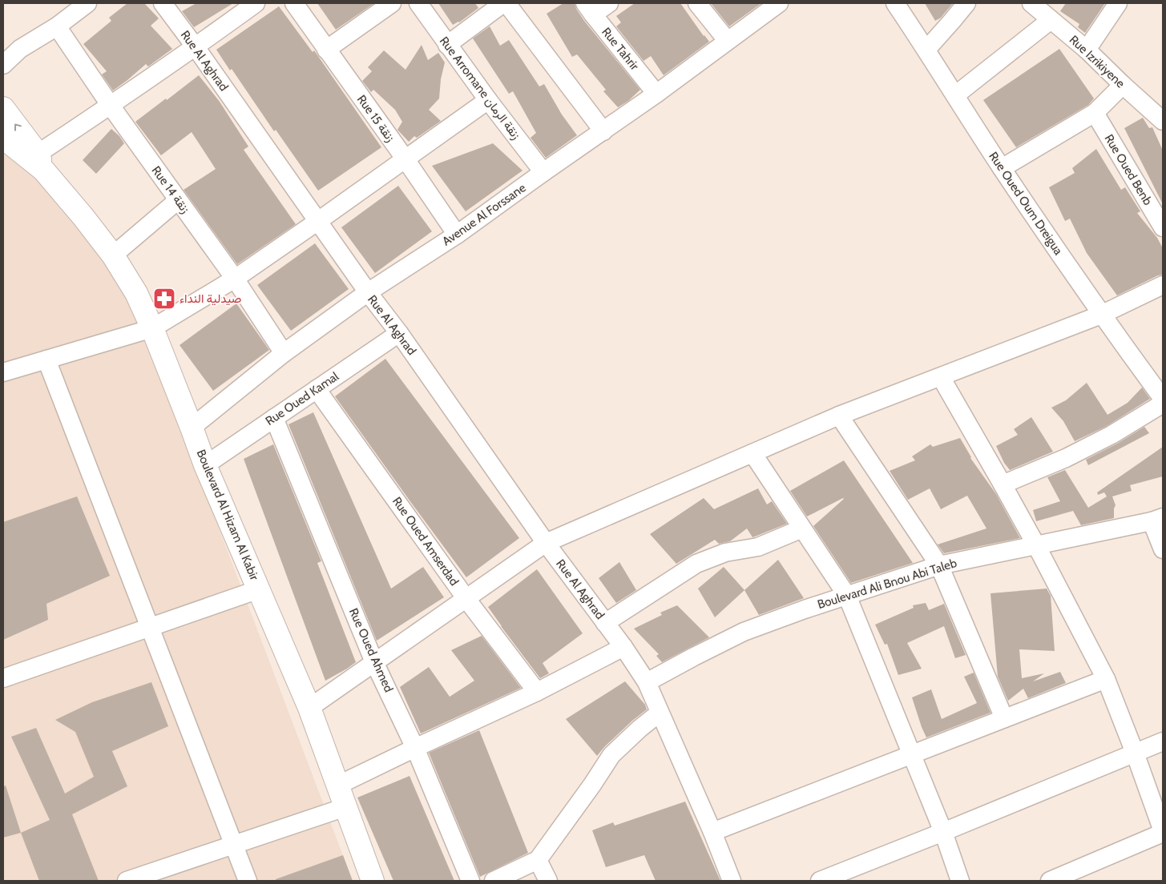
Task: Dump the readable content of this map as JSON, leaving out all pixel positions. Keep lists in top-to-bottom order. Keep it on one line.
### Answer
{"streets":{"street":["Rue Tahrir","Rue Al Aghrad","Rue Izrikiyene","Rue Arromane زنقة الرمان","Rue 15 زنقة","Rue Oued Benb","Rue 14 زنقة","Rue Oued Oum Dreigua","Avenue Al Forssane","Rue Oued Kamal","Boulevard Al Hizam Al Kabir","Rue Oued Amserdad","Boulevard Ali Bnou Abi Taleb","Rue Oued Ahmed"]},"crossings":[["Rue Tahrir","Avenue Al Forssane"],["Rue Al Aghrad","Avenue Al Forssane"],["Rue Al Aghrad","Rue Oued Kamal"],["Rue Al Aghrad","Boulevard Ali Bnou Abi Taleb"],["Rue Arromane زنقة الرمان","Avenue Al Forssane"],["Rue 15 زنقة","Avenue Al Forssane"],["Rue 14 زنقة","Avenue Al Forssane"],["Avenue Al Forssane","Boulevard Al Hizam Al Kabir"],["Rue Oued Kamal","Boulevard Al Hizam Al Kabir"],["Rue Oued Kamal","Rue Oued Amserdad"],["Rue Oued Kamal","Rue Oued Ahmed"]],"places":{"pharmacy":["صيدلية النداء"]}}
